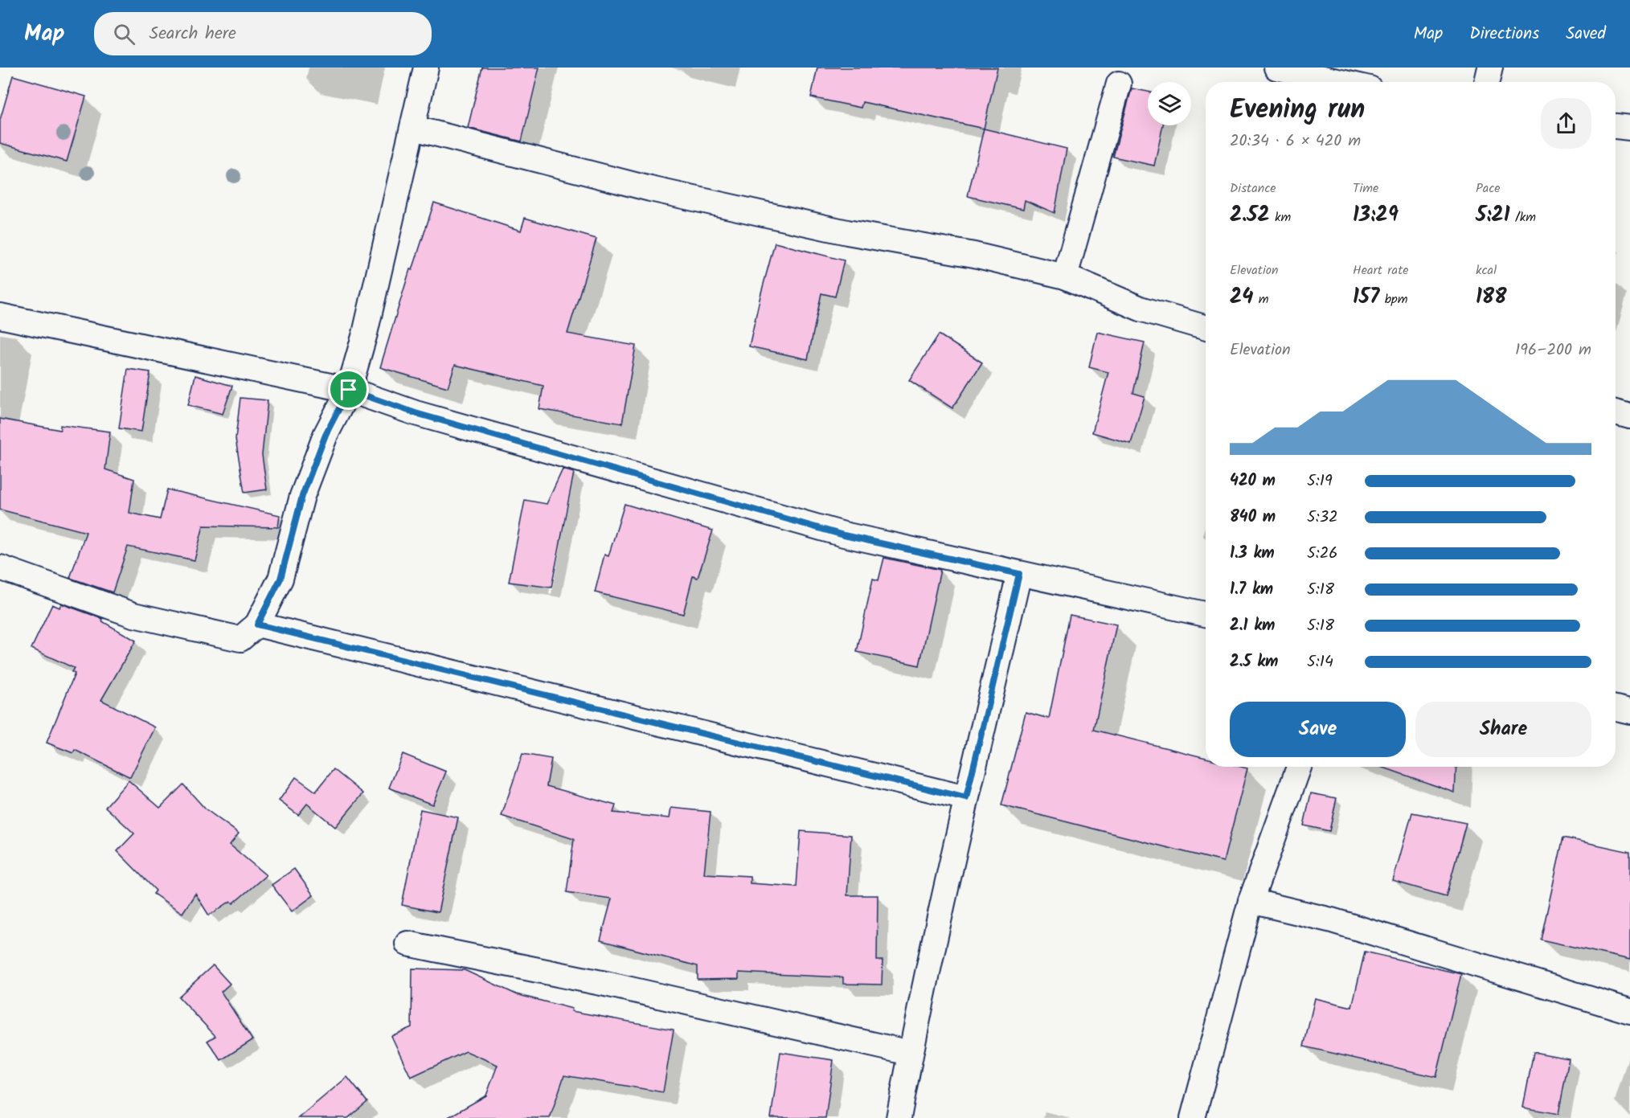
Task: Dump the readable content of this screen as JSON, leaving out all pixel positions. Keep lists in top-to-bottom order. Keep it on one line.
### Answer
{"page":{"header":"Map","search":"Search here","nav":["Map","Directions","Saved"],"heading":["Evening run","20:34 · 6 × 420 m"],"stats":[["Distance","2.52 km"],["Time","13:29"],["Pace","5:21 /km"],["Elevation","24 m"],["Heart rate","157 bpm"],["kcal","188"]],"chart":["Elevation","196–200 m"],"list":[{"name":"420 m","note":"5:19"},{"name":"840 m","note":"5:32"},{"name":"1.3 km","note":"5:26"},{"name":"1.7 km","note":"5:18"},{"name":"2.1 km","note":"5:18"},{"name":"2.5 km","note":"5:14"}],"buttons":["Save","Share"]}}
